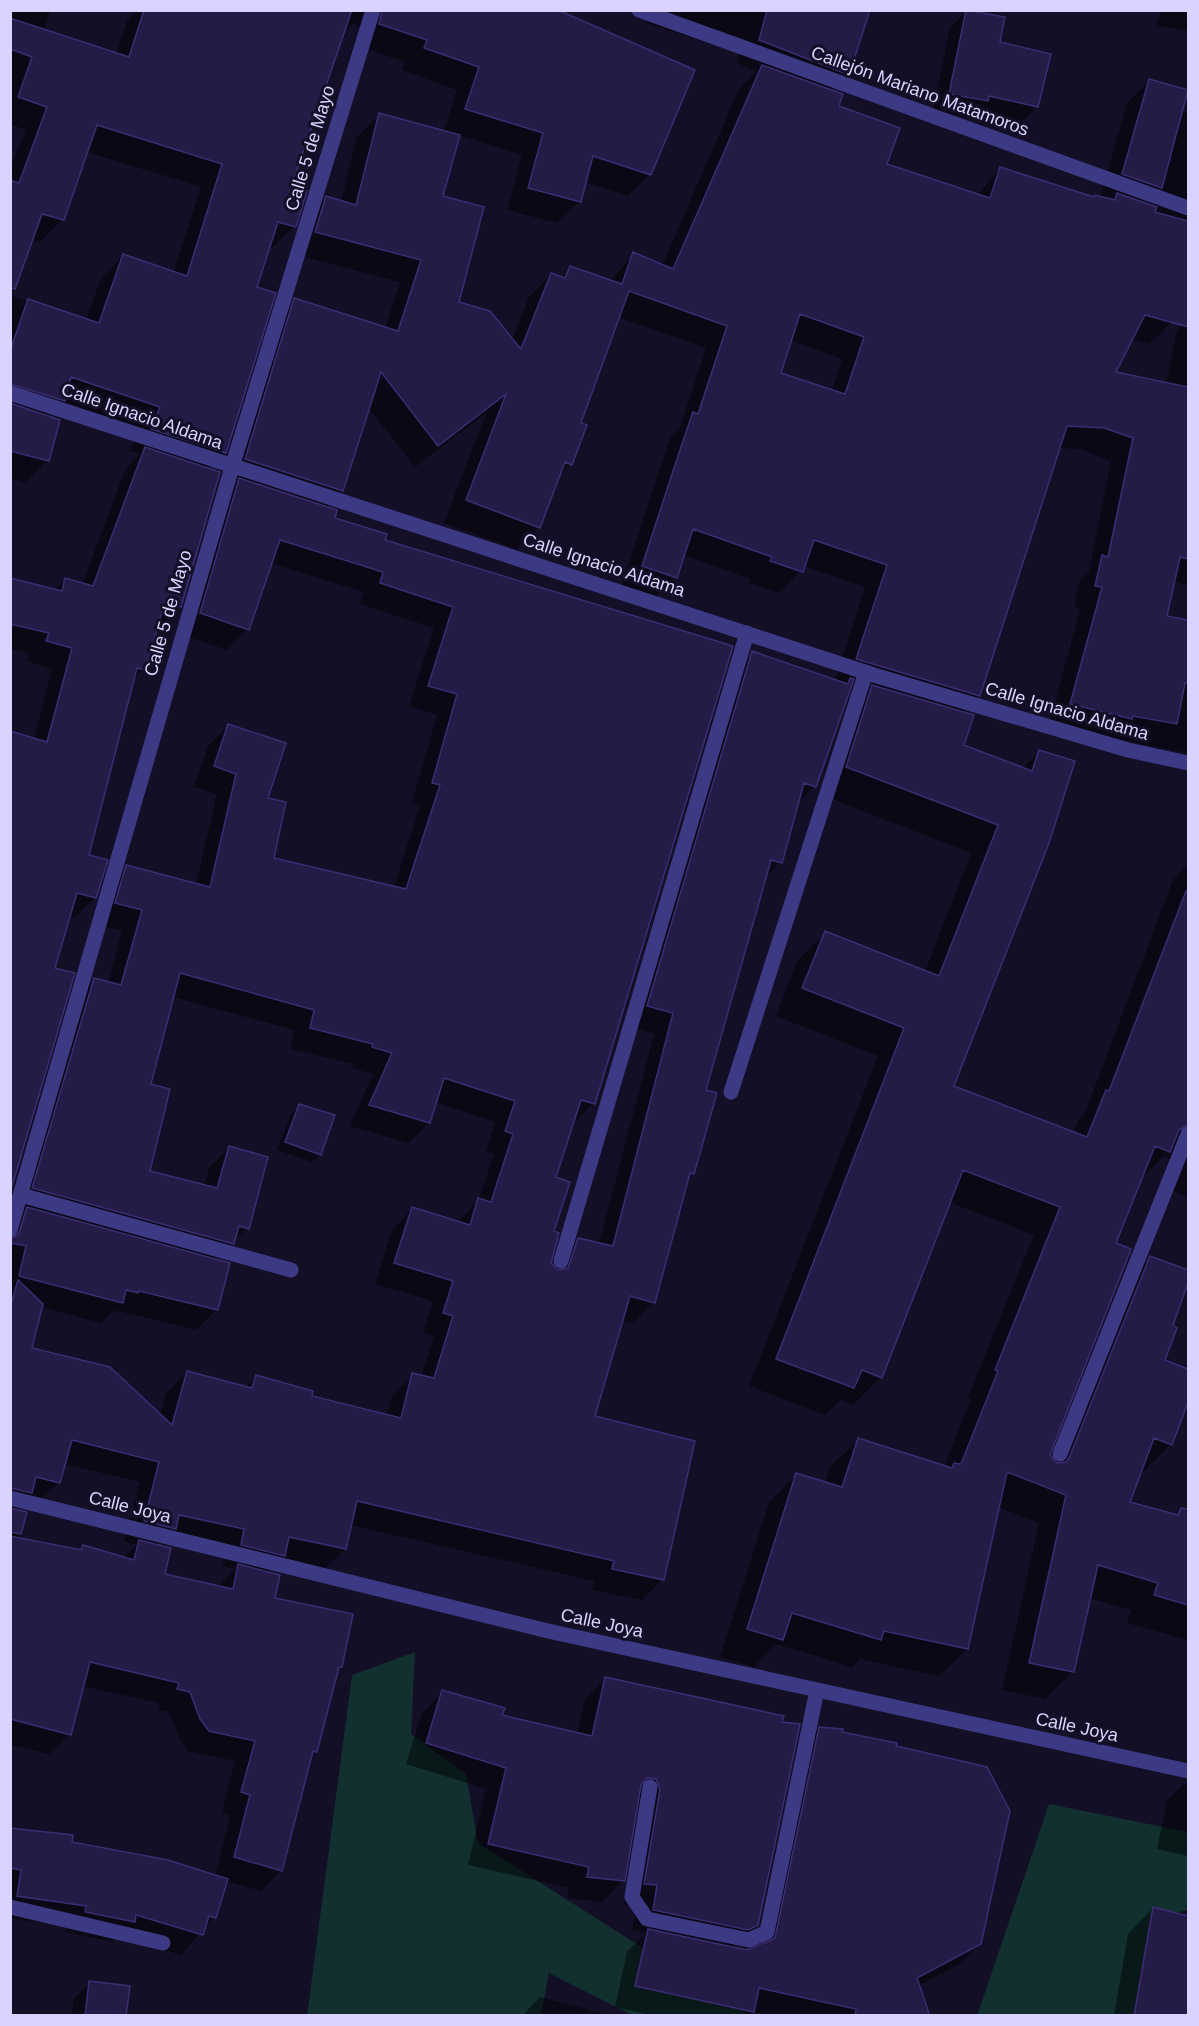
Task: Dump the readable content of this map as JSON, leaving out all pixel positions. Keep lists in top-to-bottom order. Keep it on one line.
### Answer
{"streets":{"street":["Callejón Mariano Matamoros","Calle 5 de Mayo","Calle Ignacio Aldama","Calle Joya"]},"crossings":[["Calle 5 de Mayo","Calle Ignacio Aldama"]]}
